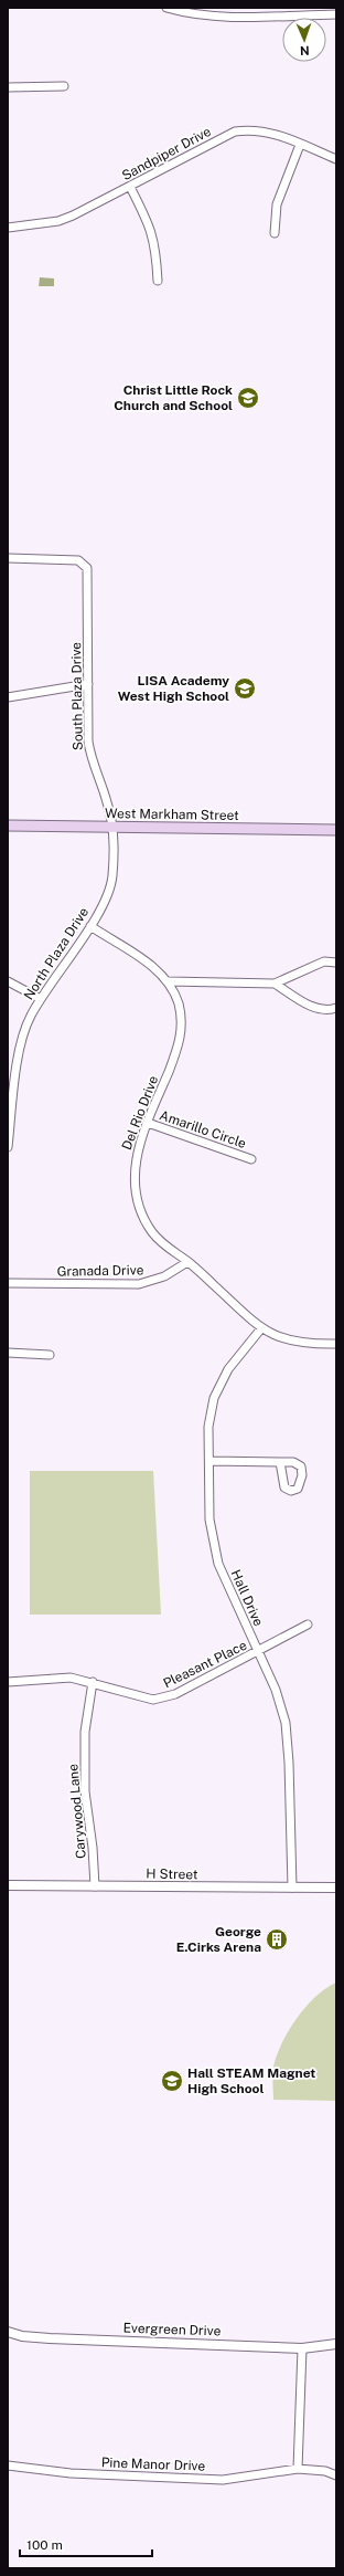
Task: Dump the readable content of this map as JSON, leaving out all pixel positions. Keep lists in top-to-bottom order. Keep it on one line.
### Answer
{"streets":{"main road":["West Markham Street"],"street":["Sandpiper Drive","South Plaza Drive","North Plaza Drive","Del Rio Drive","Amarillo Circle","Granada Drive","Hall Drive","Pleasant Place","Carywood Lane","H Street","Evergreen Drive","Pine Manor Drive"]},"crossings":[["South Plaza Drive","West Markham Street"],["South Plaza Drive","North Plaza Drive"],["West Markham Street","North Plaza Drive"],["North Plaza Drive","Del Rio Drive"],["Del Rio Drive","Amarillo Circle"],["Del Rio Drive","Granada Drive"],["Del Rio Drive","Hall Drive"],["Hall Drive","Pleasant Place"],["Hall Drive","H Street"],["Pleasant Place","Carywood Lane"],["Carywood Lane","H Street"]],"places":{"school or university":["Christ Little Rock Church and School","LISA Academy West High School","Hall STEAM Magnet High School"],"building":["George E.Cirks Arena"]},"scale_bar":"100 m","north":"bottom"}
